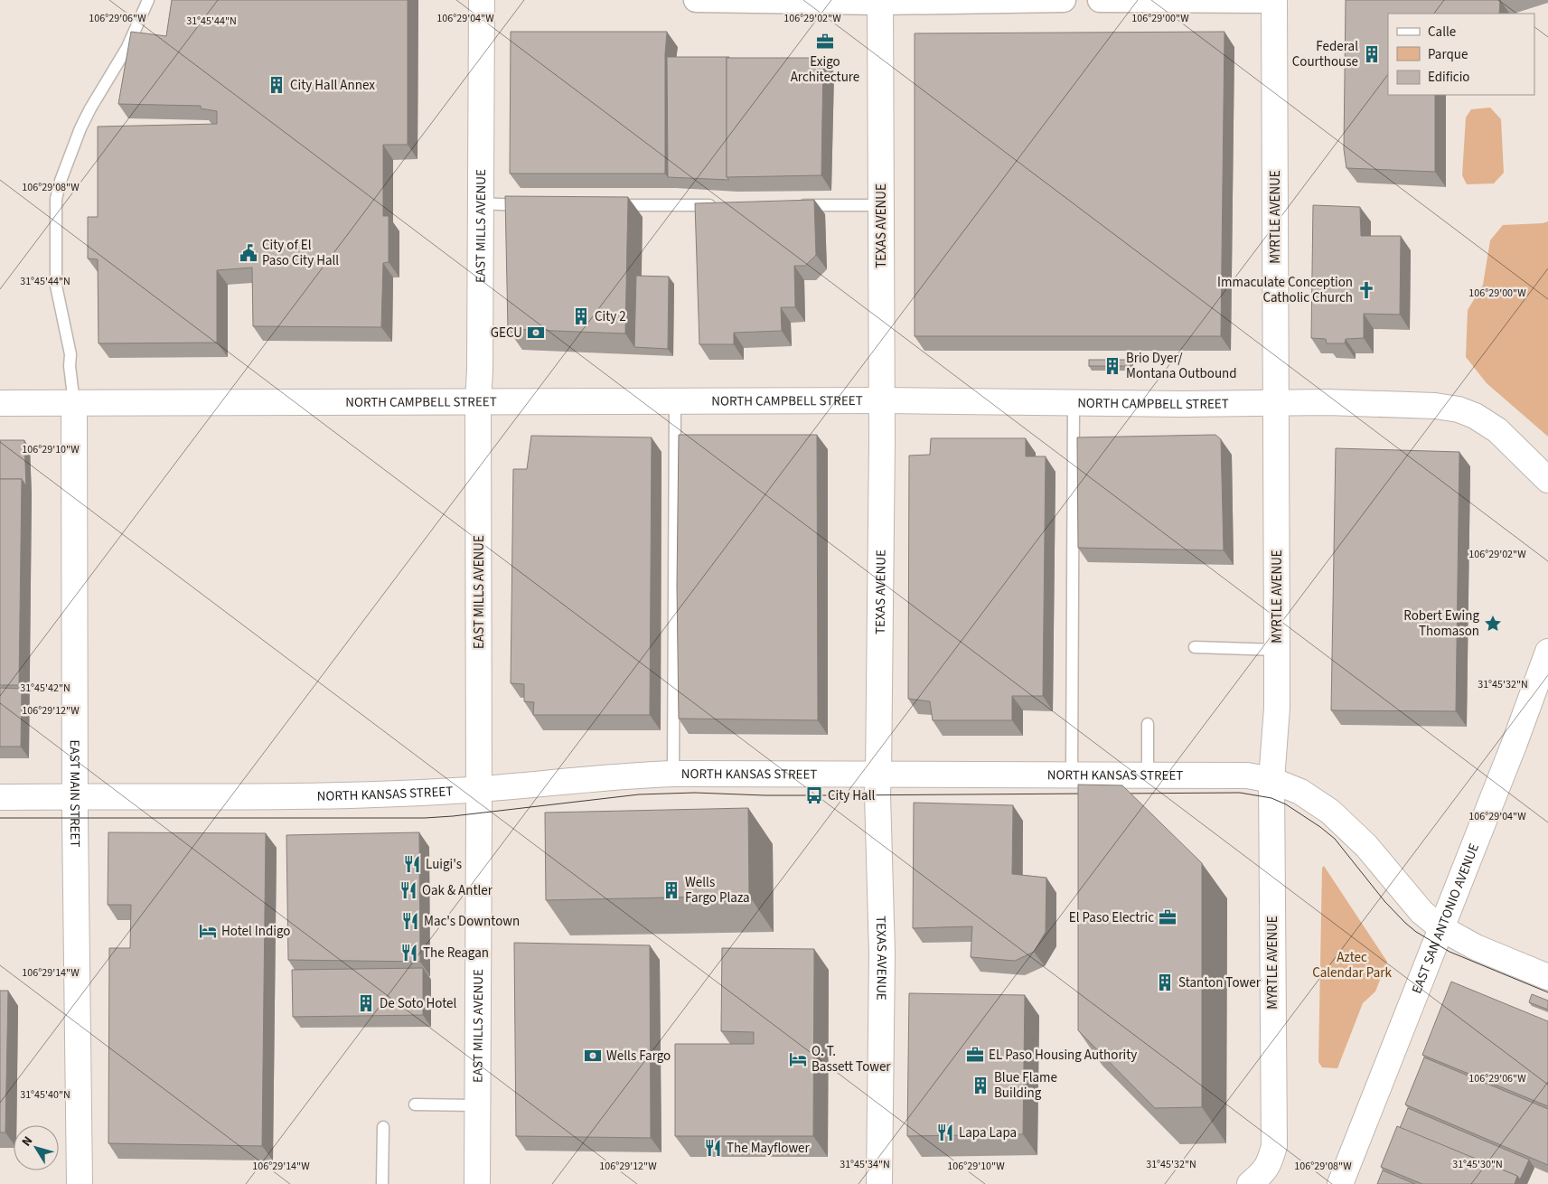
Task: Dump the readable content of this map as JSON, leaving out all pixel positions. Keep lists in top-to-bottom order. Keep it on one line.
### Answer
{"streets":{"street":["MYRTLE AVENUE","EAST MILLS AVENUE","TEXAS AVENUE","NORTH CAMPBELL STREET","NORTH KANSAS STREET","EAST MAIN STREET","EAST SAN ANTONIO AVENUE"]},"crossings":[["MYRTLE AVENUE","NORTH CAMPBELL STREET"],["MYRTLE AVENUE","NORTH KANSAS STREET"],["EAST MILLS AVENUE","NORTH CAMPBELL STREET"],["EAST MILLS AVENUE","NORTH KANSAS STREET"],["TEXAS AVENUE","NORTH CAMPBELL STREET"],["TEXAS AVENUE","NORTH KANSAS STREET"],["NORTH CAMPBELL STREET","EAST MAIN STREET"],["NORTH KANSAS STREET","EAST MAIN STREET"],["NORTH KANSAS STREET","EAST SAN ANTONIO AVENUE"]],"parks":["Aztec Calendar Park"],"places":{"office":["Exigo Architecture","El Paso Electric","EL Paso Housing Authority"],"building":["Federal Courthouse","City Hall Annex","City 2","Brio Dyer/ Montana Outbound","Wells Fargo Plaza","Stanton Tower","De Soto Hotel","Blue Flame Building"],"public building":["City of El Paso City Hall"],"church":["Immaculate Conception Catholic Church"],"bank":["GECU","Wells Fargo"],"place":["Robert Ewing Thomason"],"bus stop":["City Hall"],"restaurant":["Luigi's","Oak & Antler","Mac's Downtown","The Reagan","Lapa Lapa","The Mayflower"],"hotel":["Hotel Indigo","O. T. Bassett Tower"]},"legend":["Calle","Parque","Edificio"],"north":"top left","coordinates":["106°29'06\"W","106°29'04\"W","106°29'02\"W","106°29'00\"W","31°45'44\"N","106°29'08\"W","106°29'10\"W","31°45'32\"N","31°45'42\"N","106°29'12\"W","106°29'14\"W","31°45'40\"N","31°45'34\"N","31°45'30\"N"]}
